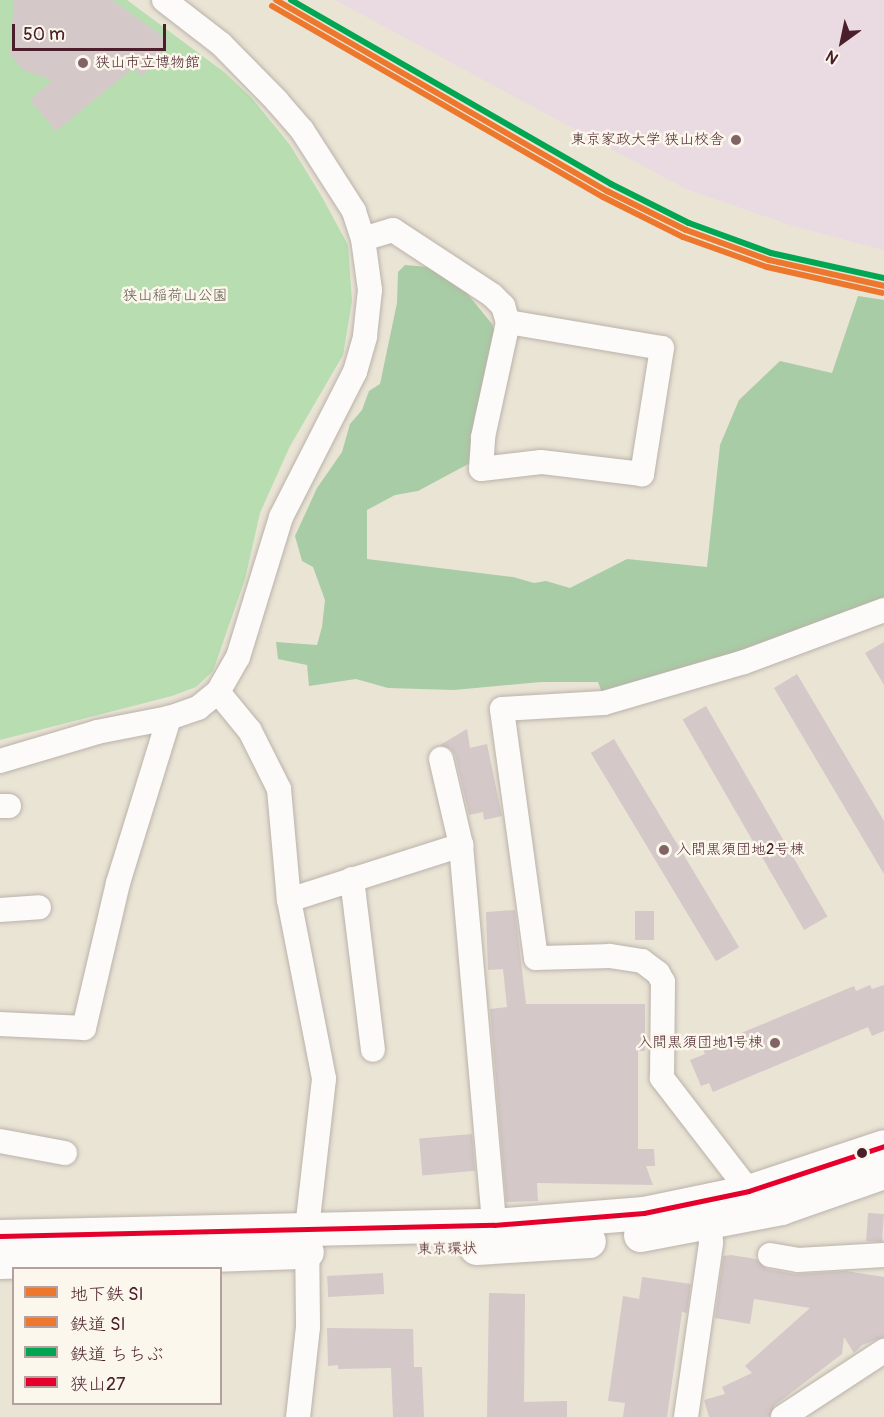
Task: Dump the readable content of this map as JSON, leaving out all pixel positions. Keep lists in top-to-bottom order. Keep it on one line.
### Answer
{"streets":{"highway":["東京環状"]},"parks":["狭山稲荷山公園"],"places":["狭山市立博物館","東京家政大学 狭山校舎","入間黒須団地2号棟","入間黒須団地1号棟"],"lines":["metro line SI","rail line ちちぶ","rail line SI","transit line 狭山27"],"legend":["地下鉄 SI","鉄道 SI","鉄道 ちちぶ","狭山27"],"scale_bar":"50 m","north":"bottom left"}
